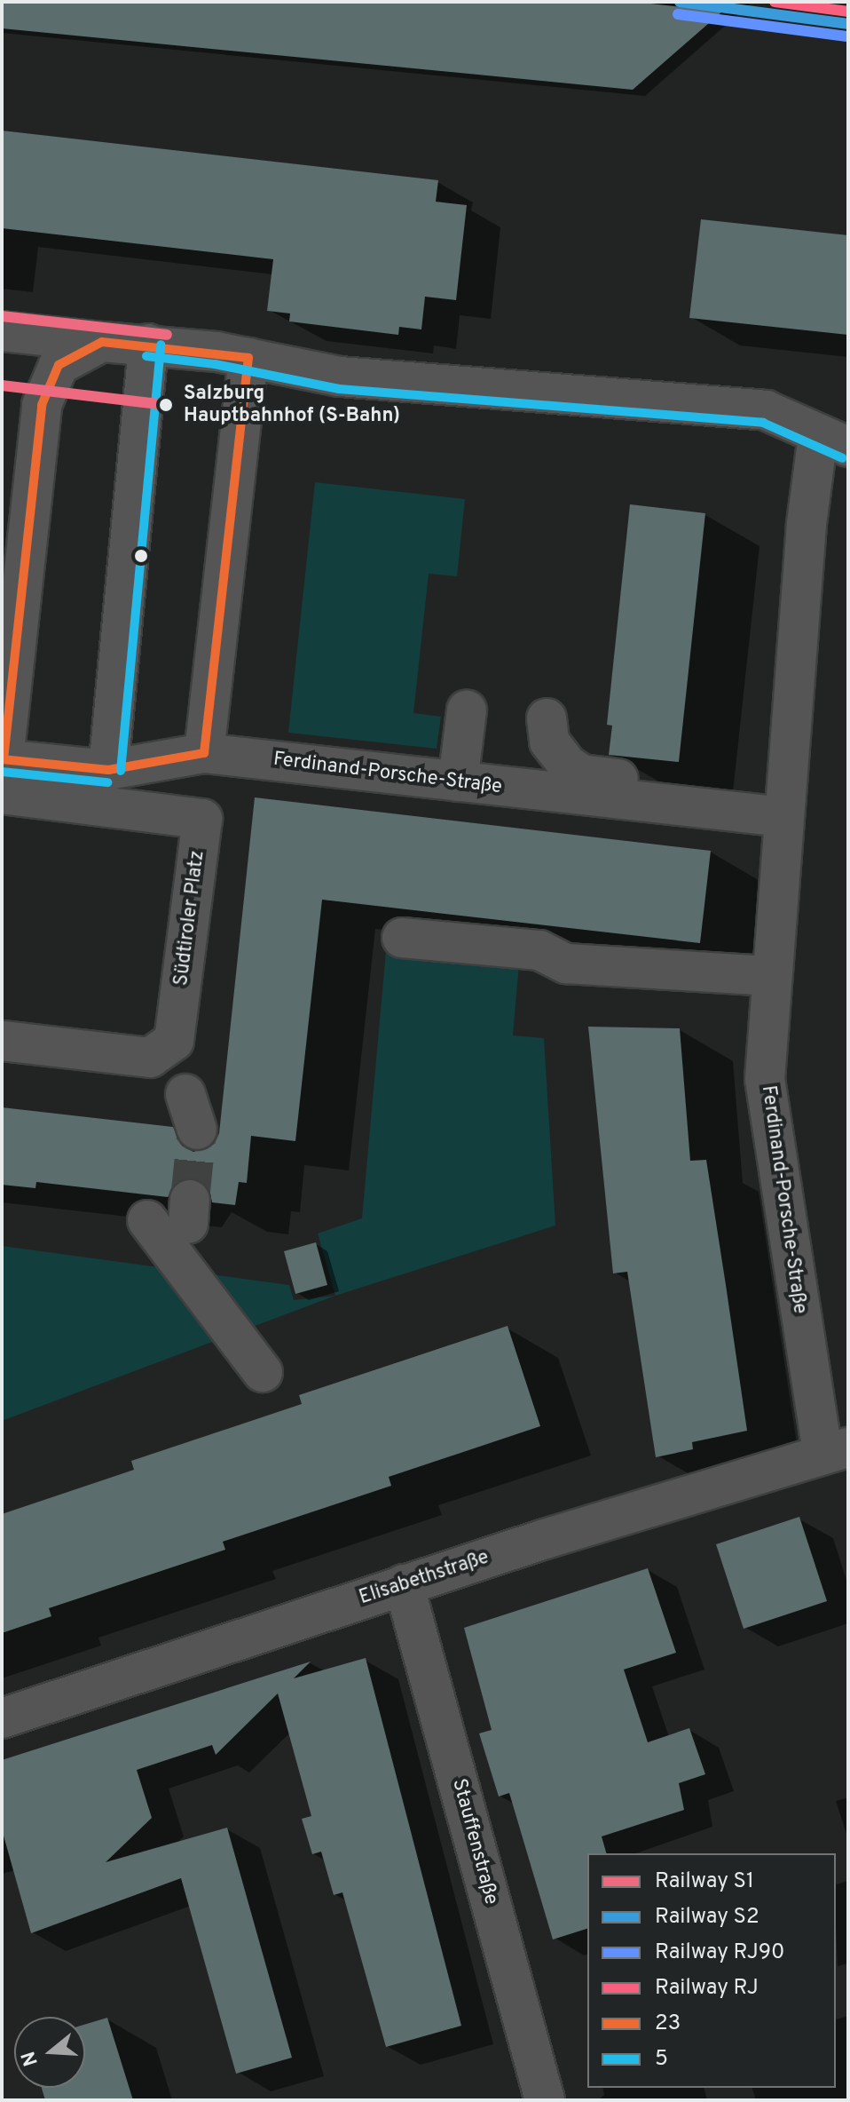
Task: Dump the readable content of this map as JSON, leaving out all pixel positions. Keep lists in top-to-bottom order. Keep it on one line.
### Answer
{"streets":{"street":["Ferdinand-Porsche-Straße","Südtiroler Platz","Elisabethstraße","Stauffenstraße"]},"crossings":[["Ferdinand-Porsche-Straße","Elisabethstraße"],["Elisabethstraße","Stauffenstraße"]],"places":["Salzburg Hauptbahnhof (S-Bahn)"],"lines":["rail line S2","rail line RJ","rail line RJ90","rail line S1","transit line 23","transit line 5"],"legend":["Railway S1","Railway S2","Railway RJ90","Railway RJ","23","5"],"north":"left"}
